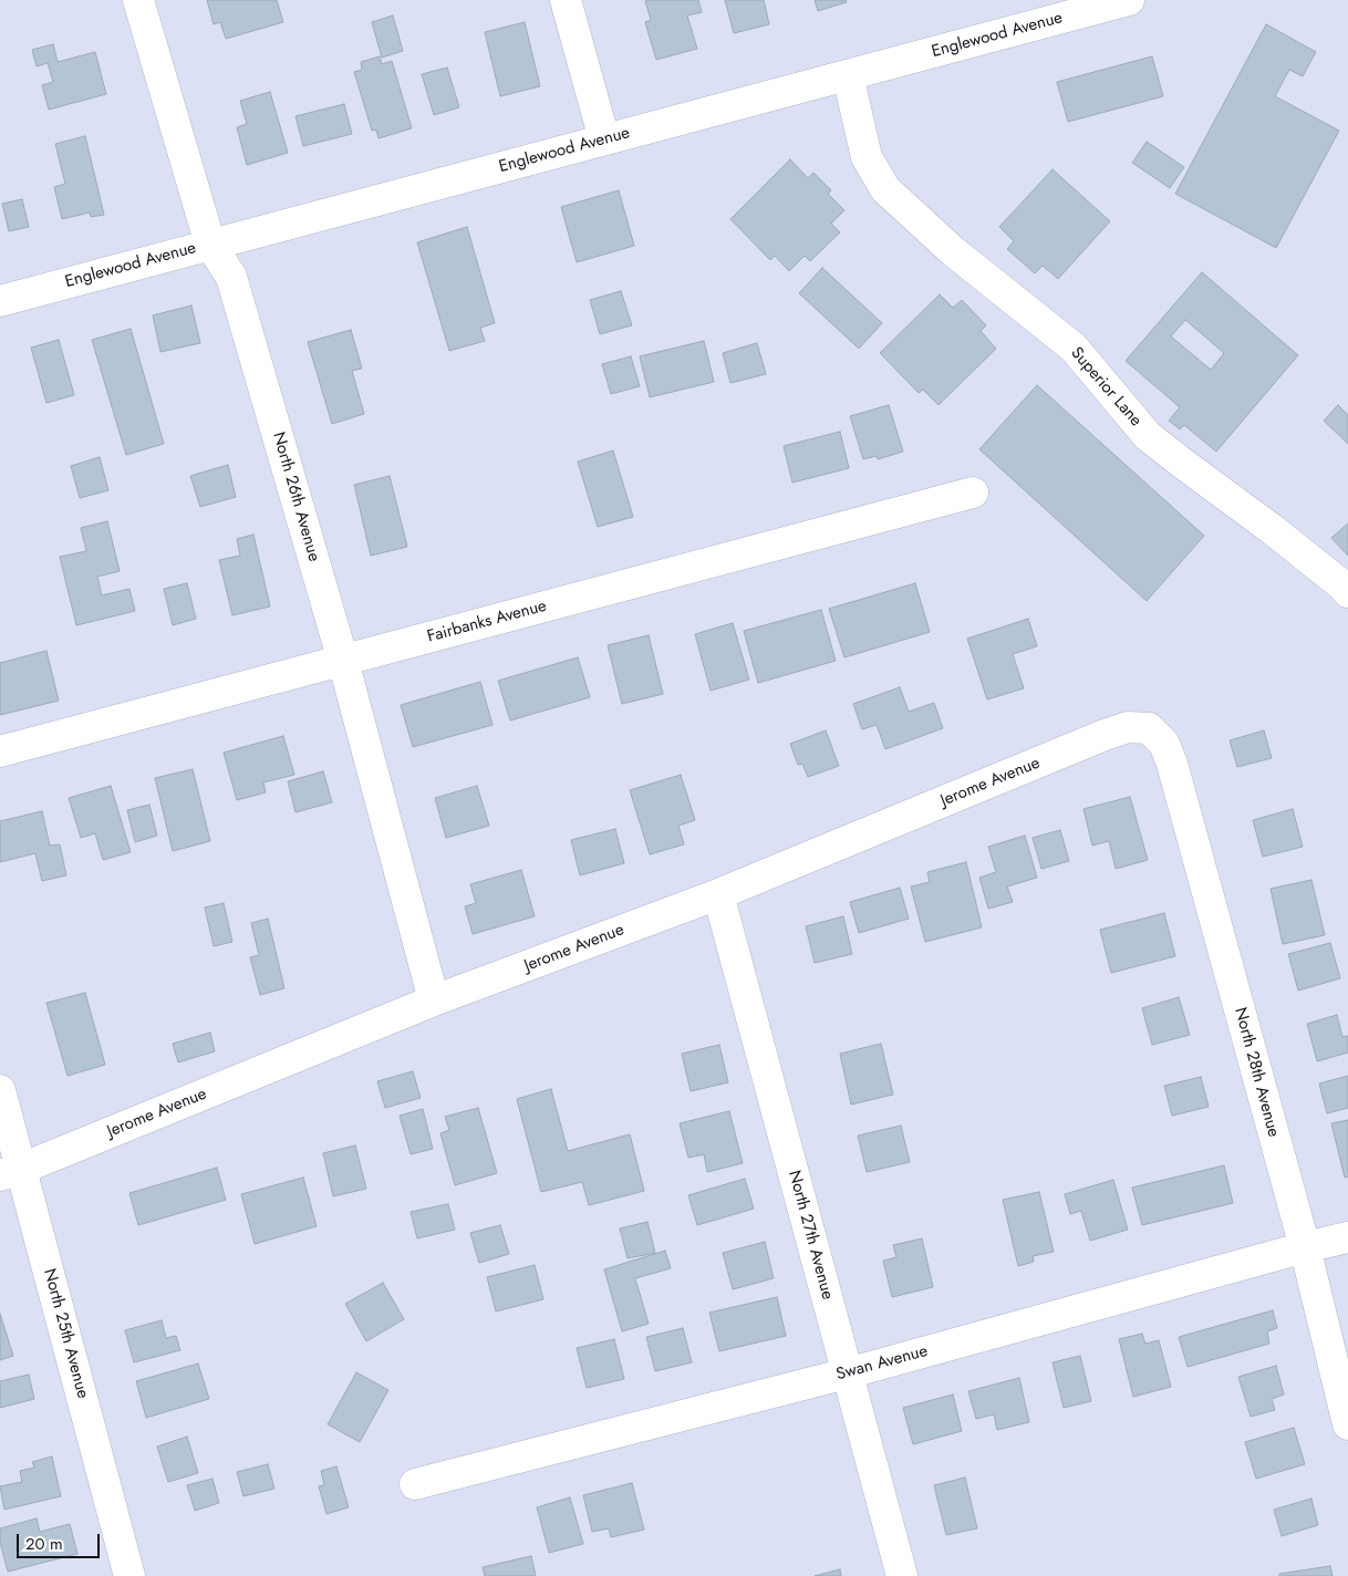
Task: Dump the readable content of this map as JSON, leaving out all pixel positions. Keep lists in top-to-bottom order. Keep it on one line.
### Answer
{"streets":{"street":["Englewood Avenue","Superior Lane","North 26th Avenue","Fairbanks Avenue","Jerome Avenue","North 28th Avenue","North 27th Avenue","North 25th Avenue","Swan Avenue"]},"crossings":[["Englewood Avenue","Superior Lane"],["Englewood Avenue","North 26th Avenue"],["North 26th Avenue","Fairbanks Avenue"],["North 26th Avenue","Jerome Avenue"],["Jerome Avenue","North 28th Avenue"],["Jerome Avenue","North 27th Avenue"],["Jerome Avenue","North 25th Avenue"],["North 28th Avenue","Swan Avenue"],["North 27th Avenue","Swan Avenue"]],"scale_bar":"20 m"}
